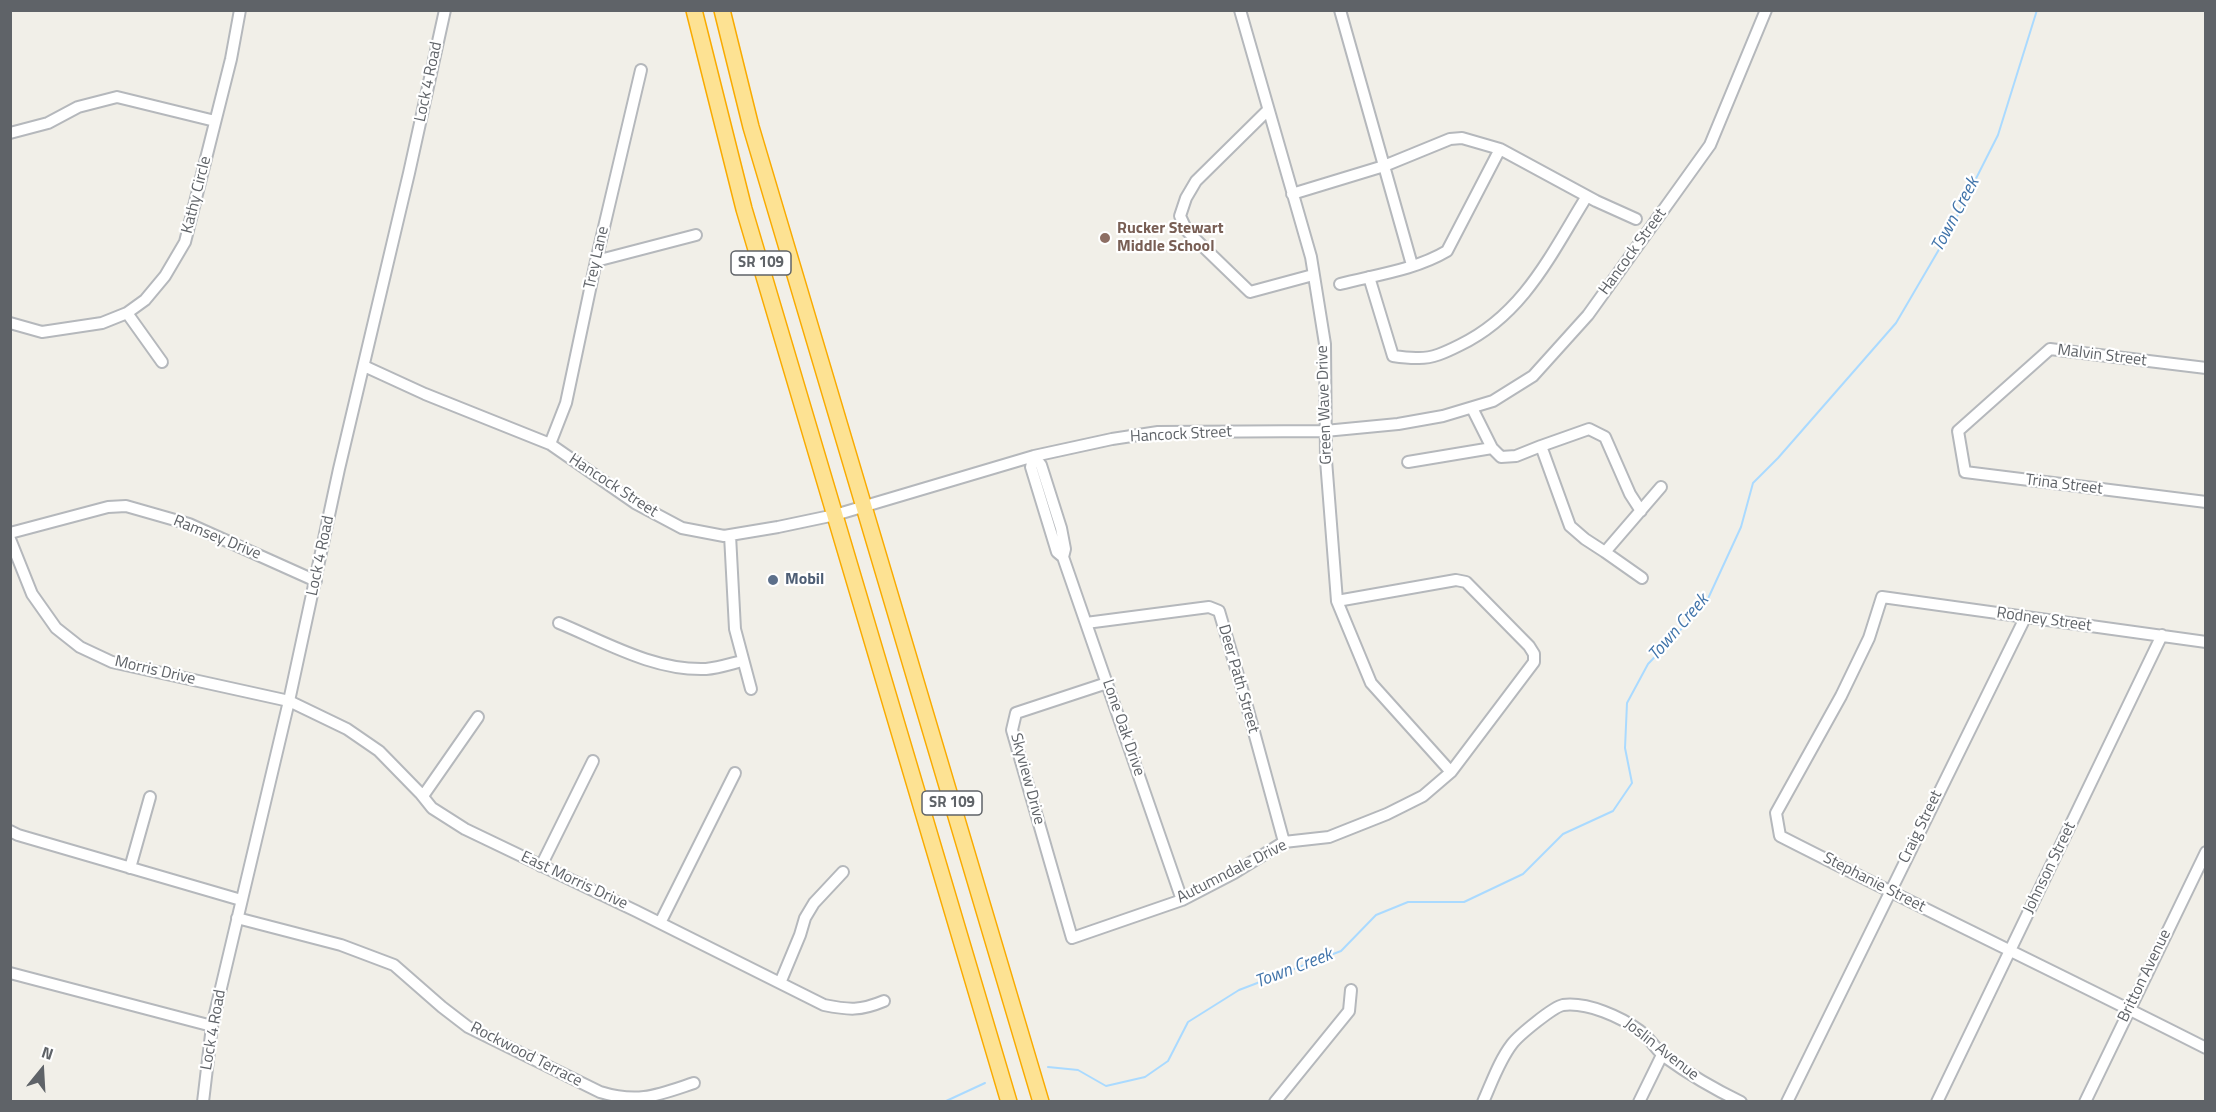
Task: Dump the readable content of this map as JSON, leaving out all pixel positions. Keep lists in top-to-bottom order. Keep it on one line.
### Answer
{"streets":{"highway":["SR 109"],"street":["Lock 4 Road","Kathy Circle","Hancock Street","Trey Lane","Malvin Street","Green Wave Drive","Trina Street","Ramsey Drive","Rodney Street","Morris Drive","Deer Path Street","Lone Oak Drive","Skyview Drive","Craig Street","Johnson Street","Autumndale Drive","East Morris Drive","Stephanie Street","Britton Avenue","Joslin Avenue","Rockwood Terrace"]},"crossings":[["Lock 4 Road","Hancock Street"],["Lock 4 Road","Ramsey Drive"],["Lock 4 Road","Morris Drive"],["Lock 4 Road","East Morris Drive"],["Lock 4 Road","Rockwood Terrace"],["Hancock Street","Trey Lane"],["Hancock Street","SR 109"],["Hancock Street","Green Wave Drive"],["Hancock Street","Lone Oak Drive"],["Malvin Street","Trina Street"],["Green Wave Drive","Autumndale Drive"],["Rodney Street","Craig Street"],["Rodney Street","Johnson Street"],["Rodney Street","Stephanie Street"],["Morris Drive","East Morris Drive"],["Deer Path Street","Lone Oak Drive"],["Deer Path Street","Autumndale Drive"],["Lone Oak Drive","Skyview Drive"],["Lone Oak Drive","Autumndale Drive"],["Skyview Drive","Autumndale Drive"],["Craig Street","Stephanie Street"],["Johnson Street","Stephanie Street"],["Stephanie Street","Britton Avenue"]],"water":["Town Creek"],"places":["Rucker Stewart Middle School","Mobil"],"north":"top"}
